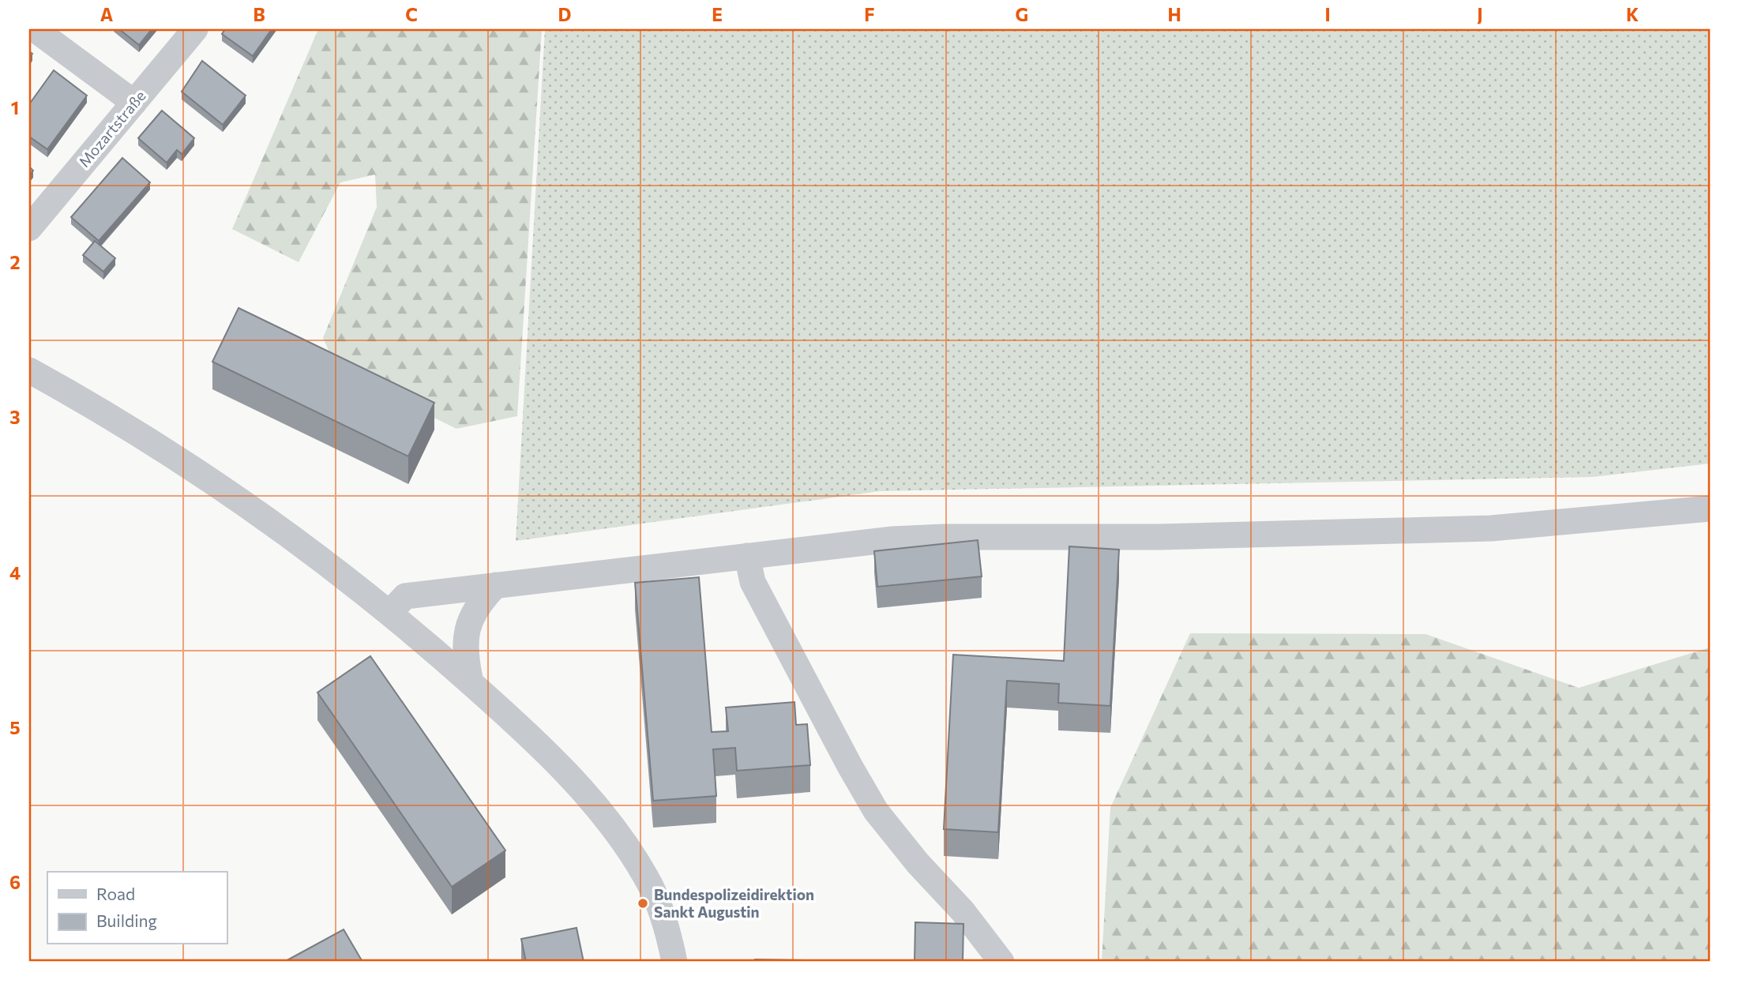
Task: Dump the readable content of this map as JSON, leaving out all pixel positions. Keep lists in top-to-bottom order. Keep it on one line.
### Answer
{"streets":{"street":["Mozartstraße"]},"places":["Bundespolizeidirektion Sankt Augustin"],"legend":["Road","Building"],"grid":{"columns":["A","B","C","D","E","F","G","H","I","J","K"],"rows":["1","2","3","4","5","6"]}}
